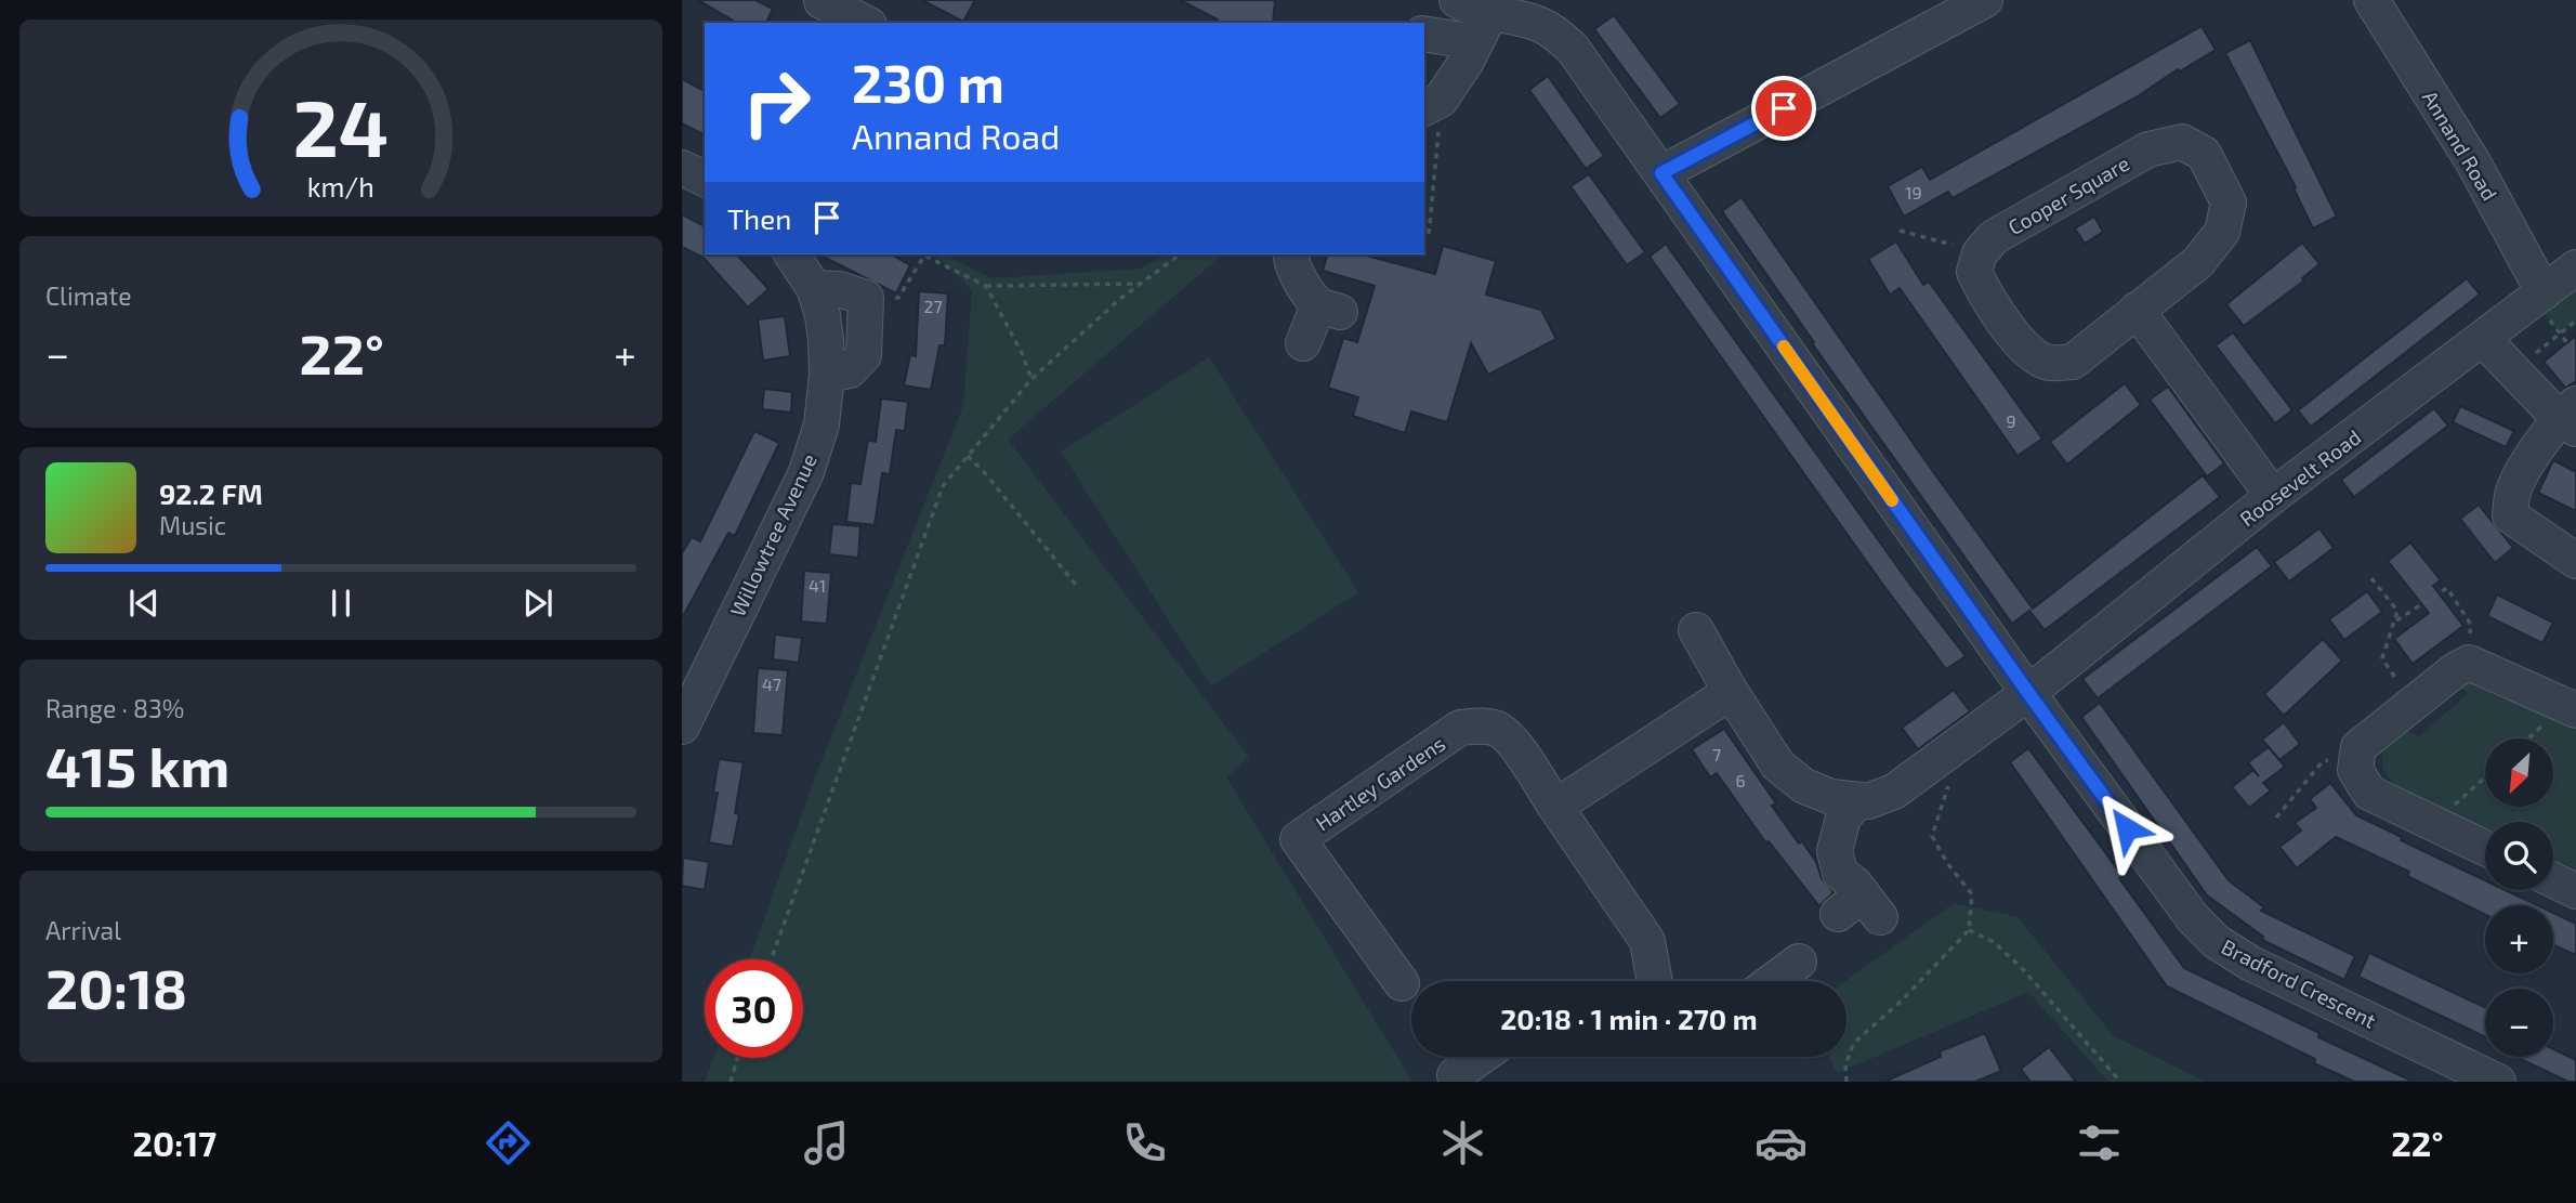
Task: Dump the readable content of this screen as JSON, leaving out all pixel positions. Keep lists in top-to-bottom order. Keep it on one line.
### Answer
{"streets":{"street":["Annand Road","Cooper Square","Roosevelt Road","Willowtree Avenue","Hartley Gardens","Bradford Crescent"]},"crossings":[["Annand Road","Roosevelt Road"],["Roosevelt Road","Bradford Crescent"]],"house_numbers":["19","27","9","41","47","7","6"],"north":"bottom left","page":{"turn":["230 m","Annand Road"],"then":"Then","tile":["Climate",["Range · 83%","415 km"],["Arrival","20:18"]],"heat":["−","22°","+"],"song":["92.2 FM","Music"],"map_buttons":["+","−"],"limit":"30","trip":"20:18 · 1 min · 270 m","tabs":["20:17","22°"],"gauge":["24","km/h"]}}
